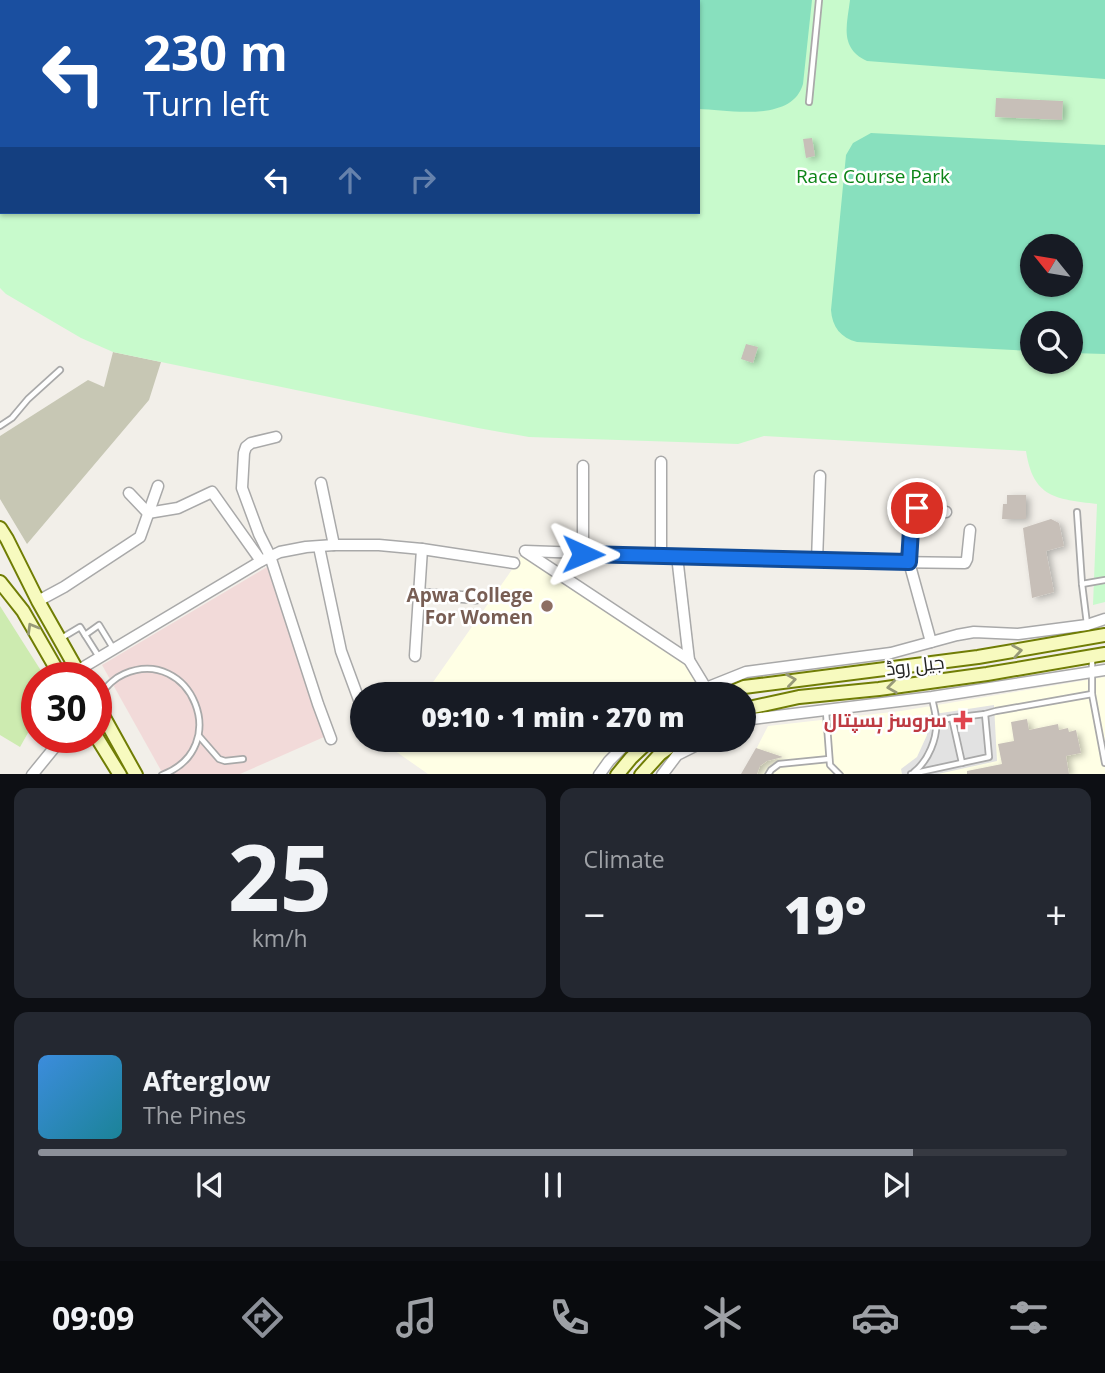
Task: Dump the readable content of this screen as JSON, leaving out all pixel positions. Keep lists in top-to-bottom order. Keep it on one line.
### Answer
{"streets":{"main road":["جیل روڈ"]},"parks":["Race Course Park"],"places":{"other":["Apwa College For Women"],"health":["سروسز ہسپتال"]},"north":"top left","page":{"turn":["230 m","Turn left"],"limit":"30","trip":"09:10 · 1 min · 270 m","tile":[["25","km/h"],"Climate"],"heat":["−","19°","+"],"song":["Afterglow","The Pines"],"tabs":"09:09"}}
